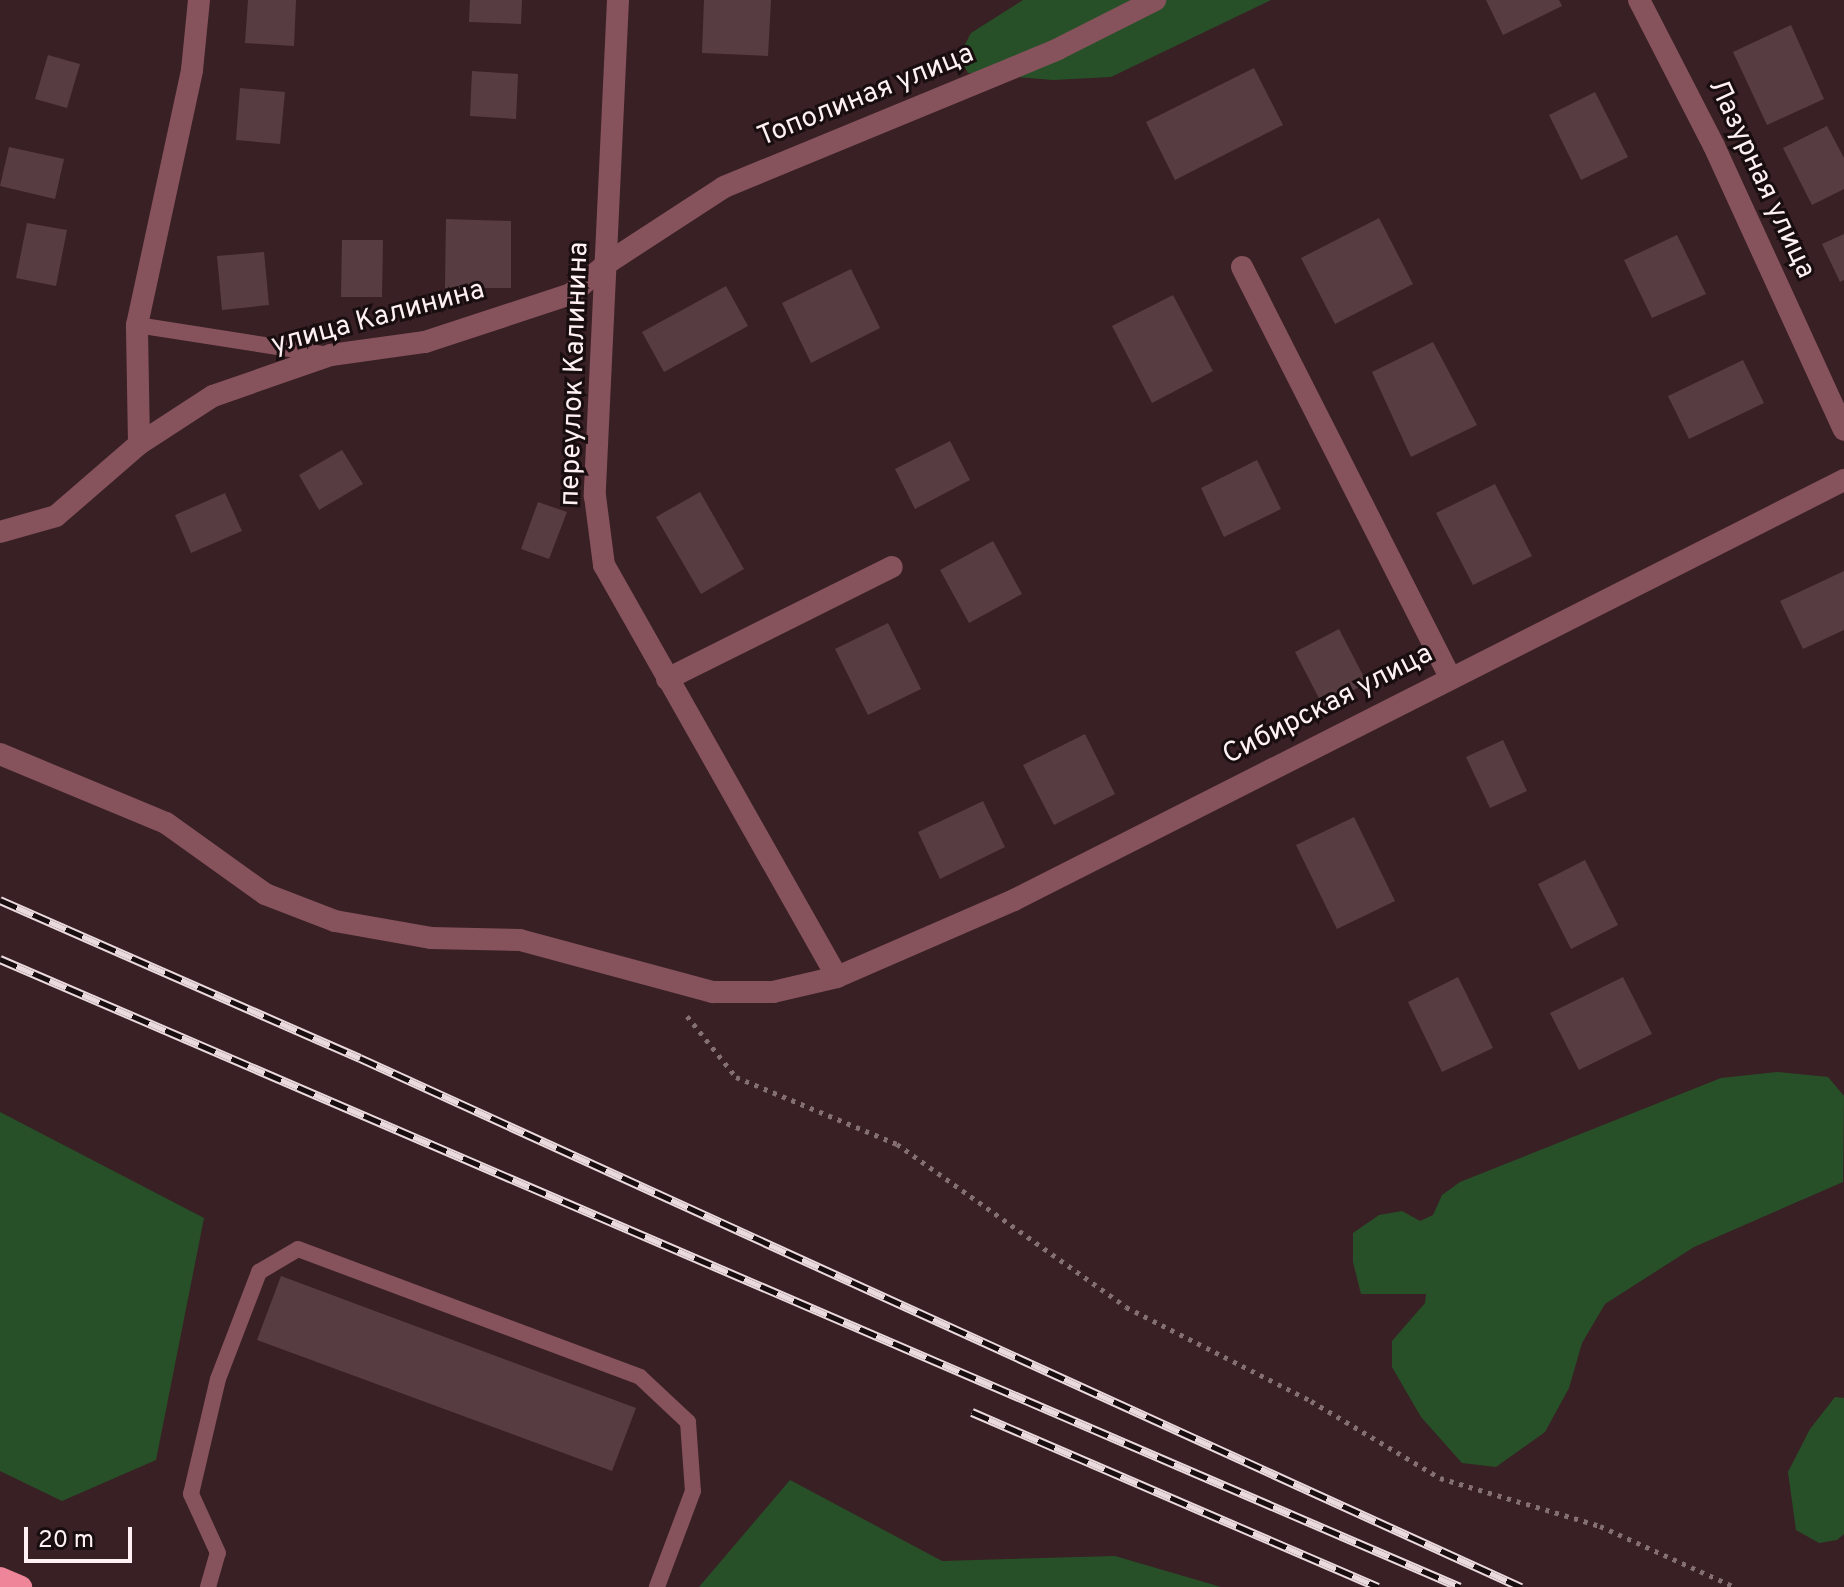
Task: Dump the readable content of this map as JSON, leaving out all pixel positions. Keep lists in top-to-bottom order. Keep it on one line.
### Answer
{"streets":{"street":["Тополиная улица","Лазурная улица","улица Калинина","переулок Калинина","Сибирская улица"]},"crossings":[["Тополиная улица","улица Калинина"],["Тополиная улица","переулок Калинина"],["улица Калинина","переулок Калинина"],["переулок Калинина","Сибирская улица"]],"scale_bar":"20 m"}
